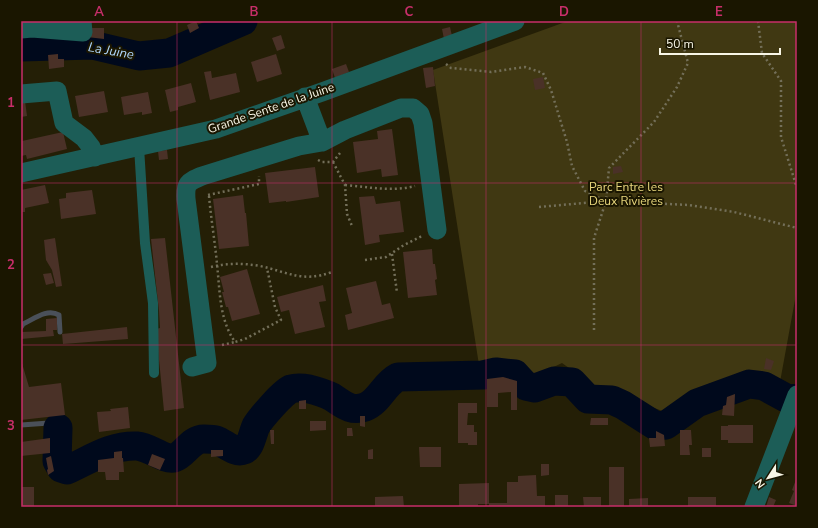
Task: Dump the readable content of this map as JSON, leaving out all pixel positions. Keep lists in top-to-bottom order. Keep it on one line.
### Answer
{"streets":{"street":["Grande Sente de la Juine"]},"water":["La Juine"],"parks":["Parc Entre les Deux Rivières"],"scale_bar":"50 m","north":"bottom left","grid":{"columns":["A","B","C","D","E"],"rows":["1","2","3"]}}
